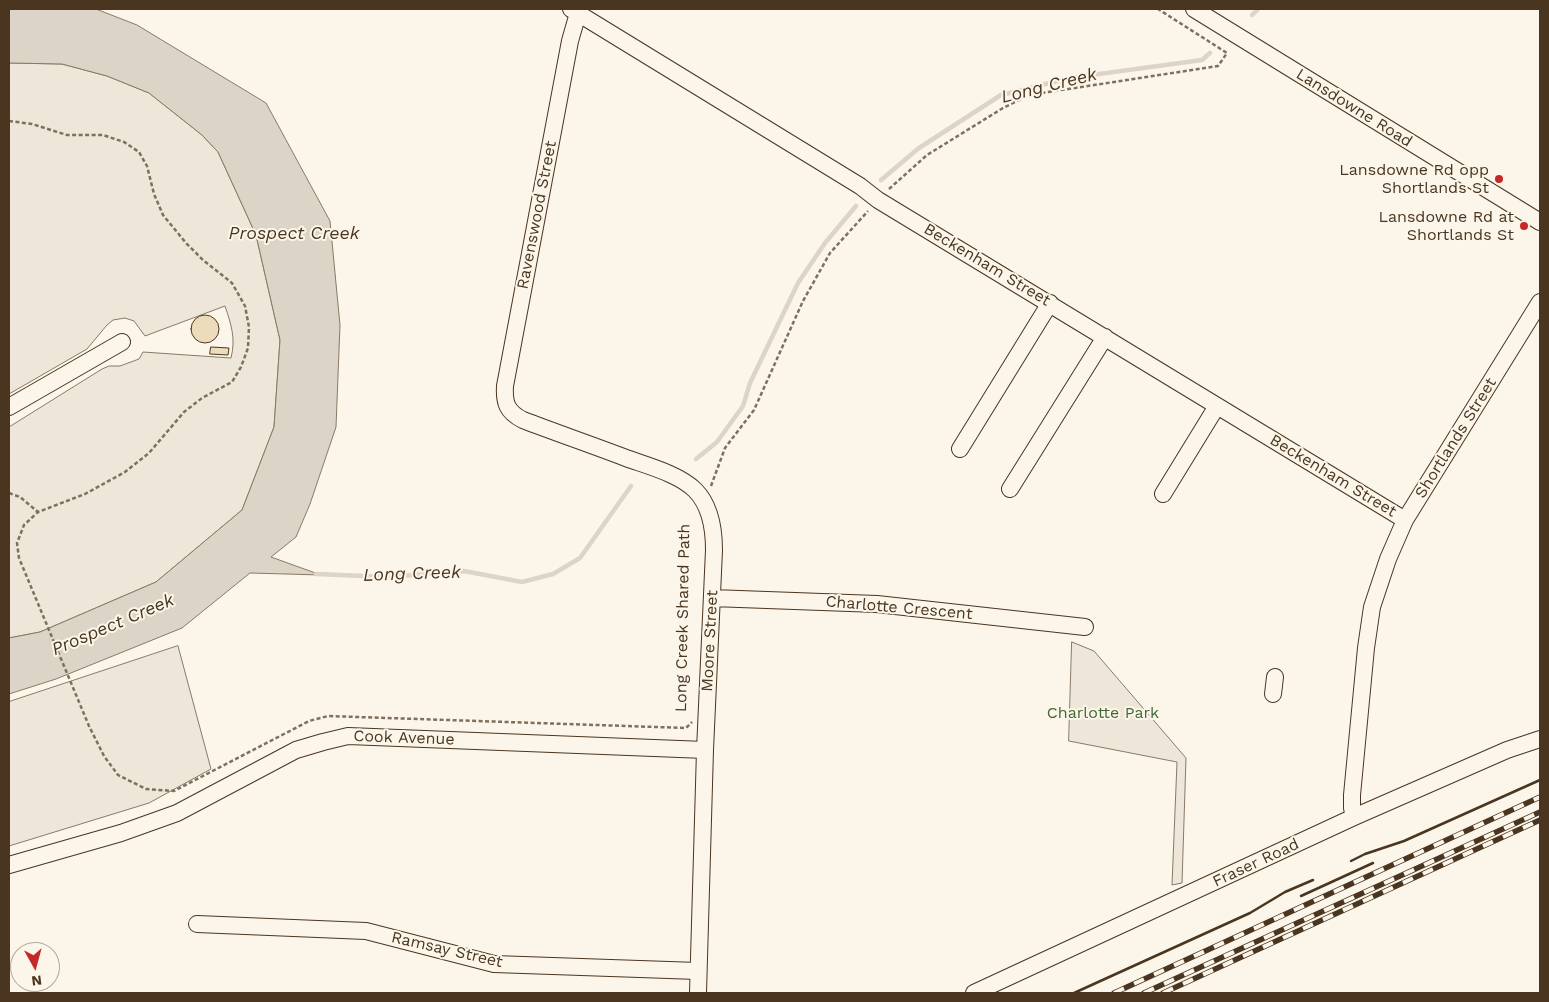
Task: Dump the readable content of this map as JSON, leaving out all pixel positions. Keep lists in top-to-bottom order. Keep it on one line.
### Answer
{"streets":{"street":["Lansdowne Road","Ravenswood Street","Beckenham Street","Shortlands Street","Charlotte Crescent","Moore Street","Cook Avenue","Fraser Road","Ramsay Street"],"path":["Long Creek Shared Path"]},"crossings":[["Ravenswood Street","Beckenham Street"],["Ravenswood Street","Moore Street"],["Beckenham Street","Shortlands Street"],["Shortlands Street","Fraser Road"],["Charlotte Crescent","Moore Street"],["Moore Street","Cook Avenue"],["Moore Street","Ramsay Street"]],"water":["Long Creek","Prospect Creek"],"parks":["Charlotte Park"],"places":["Lansdowne Rd opp Shortlands St","Lansdowne Rd at Shortlands St"],"north":"bottom"}
